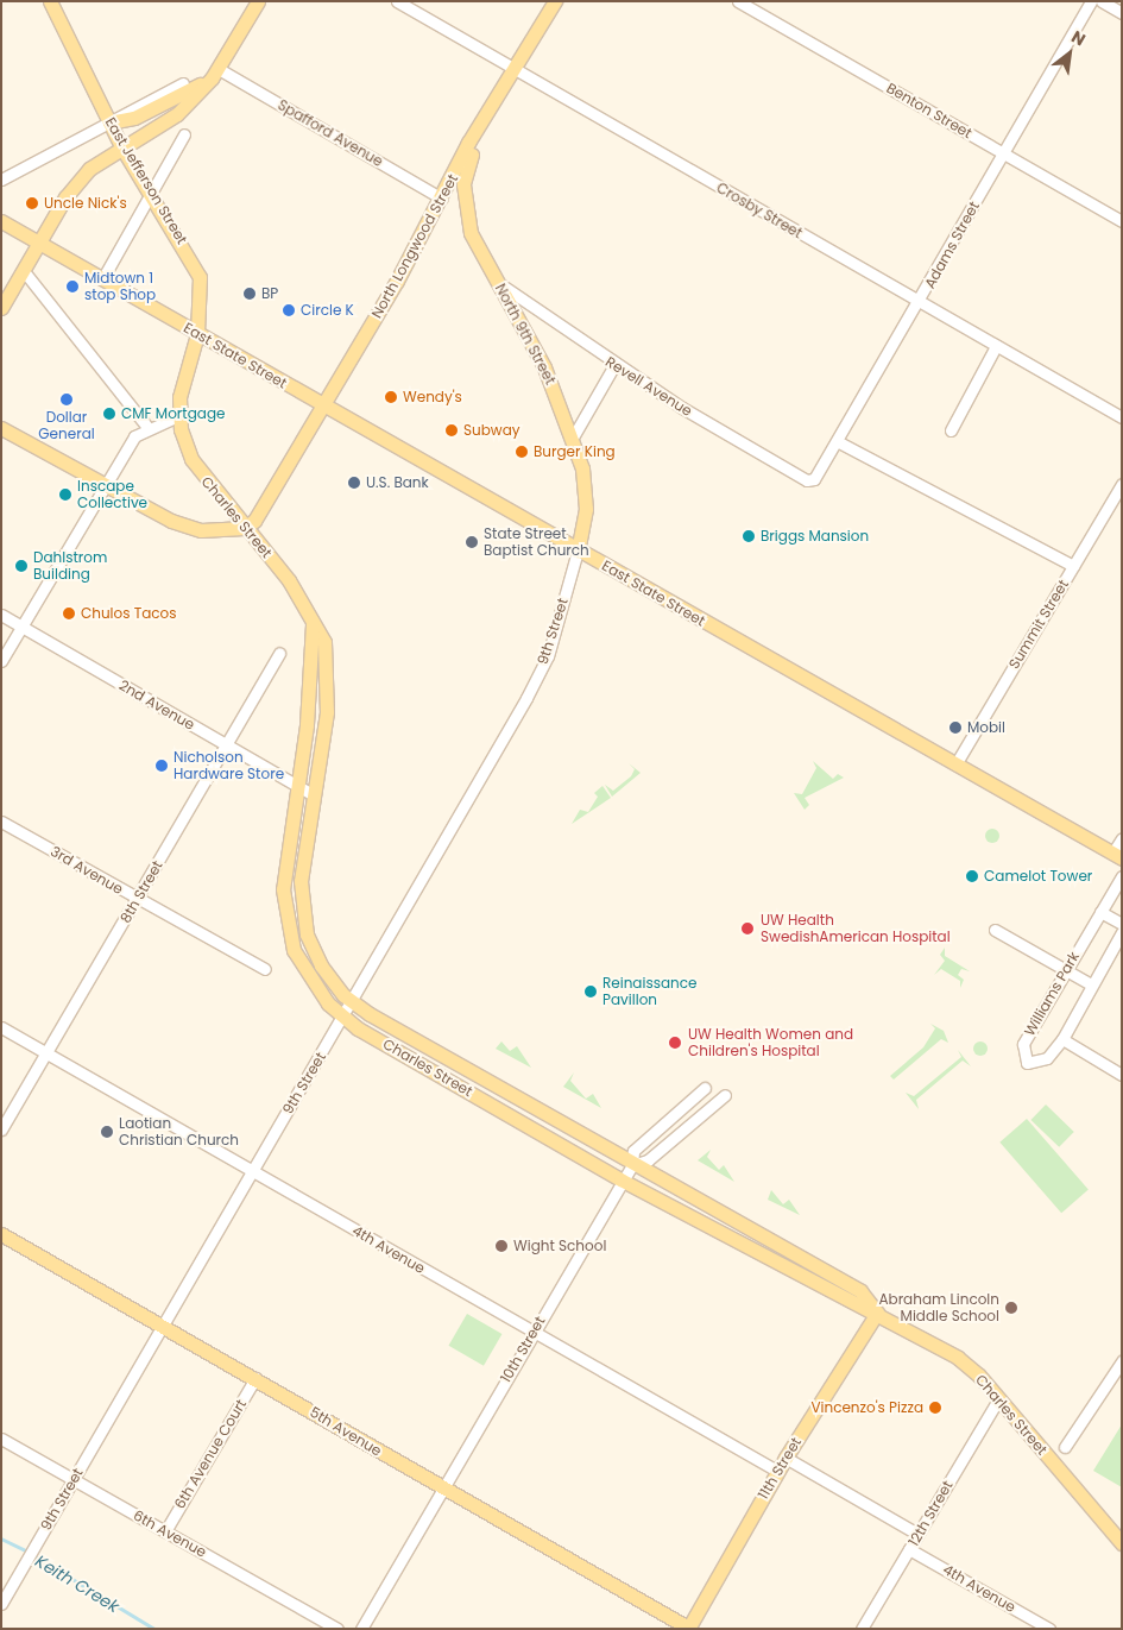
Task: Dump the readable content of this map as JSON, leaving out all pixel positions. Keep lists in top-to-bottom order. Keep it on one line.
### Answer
{"streets":{"main road":["East Jefferson Street","North Longwood Street","North 9th Street","East State Street","Charles Street","5th Avenue","11th Street"],"street":["Benton Street","Spafford Avenue","Crosby Street","Adams Street","Revell Avenue","Summit Street","9th Street","2nd Avenue","3rd Avenue","8th Street","Williams Park","4th Avenue","10th Street","6th Avenue Court","12th Street","6th Avenue"]},"crossings":[["Benton Street","Adams Street"],["Spafford Avenue","North Longwood Street"],["East Jefferson Street","East State Street"],["East Jefferson Street","Charles Street"],["Crosby Street","Adams Street"],["Crosby Street","North Longwood Street"],["Adams Street","Revell Avenue"],["North Longwood Street","North 9th Street"],["North Longwood Street","East State Street"],["North Longwood Street","Charles Street"],["North 9th Street","East State Street"],["North 9th Street","Revell Avenue"],["North 9th Street","9th Street"],["East State Street","Charles Street"],["East State Street","Summit Street"],["East State Street","9th Street"],["Charles Street","9th Street"],["Charles Street","2nd Avenue"],["Charles Street","10th Street"],["Charles Street","11th Street"],["Charles Street","12th Street"],["9th Street","4th Avenue"],["9th Street","5th Avenue"],["9th Street","6th Avenue"],["2nd Avenue","8th Street"],["3rd Avenue","8th Street"],["8th Street","4th Avenue"],["4th Avenue","10th Street"],["4th Avenue","11th Street"],["4th Avenue","12th Street"],["10th Street","5th Avenue"],["5th Avenue","6th Avenue Court"],["5th Avenue","11th Street"],["6th Avenue Court","6th Avenue"]],"water":["Keith Creek"],"places":["Uncle Nick's","Midtown 1 stop Shop","BP","Circle K","Wendy's","Dollar General","CMF Mortgage","Subway","Burger King","U.S. Bank","Inscape Collective","Briggs Mansion","State Street Baptist Church","Dahlstrom Building","Chulos Tacos","Mobil","Nicholson Hardware Store","Camelot Tower","UW Health SwedishAmerican Hospital","Reinaissance Pavillon","UW Health Women and Children's Hospital","Laotian Christian Church","Wight School","Abraham Lincoln Middle School","Vincenzo's Pizza"],"north":"top right"}
